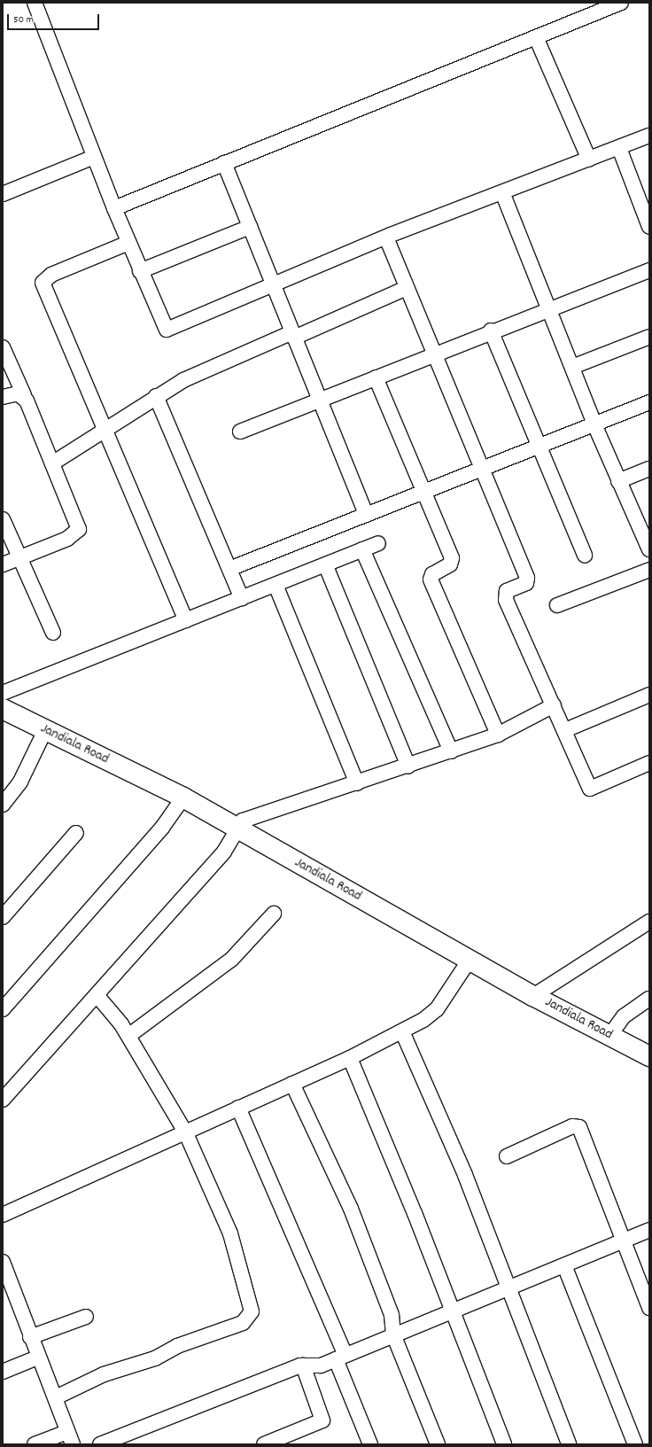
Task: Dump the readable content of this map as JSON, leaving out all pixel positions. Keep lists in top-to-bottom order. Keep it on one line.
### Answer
{"streets":{"street":["Jandiala Road"]},"scale_bar":"50 m"}
